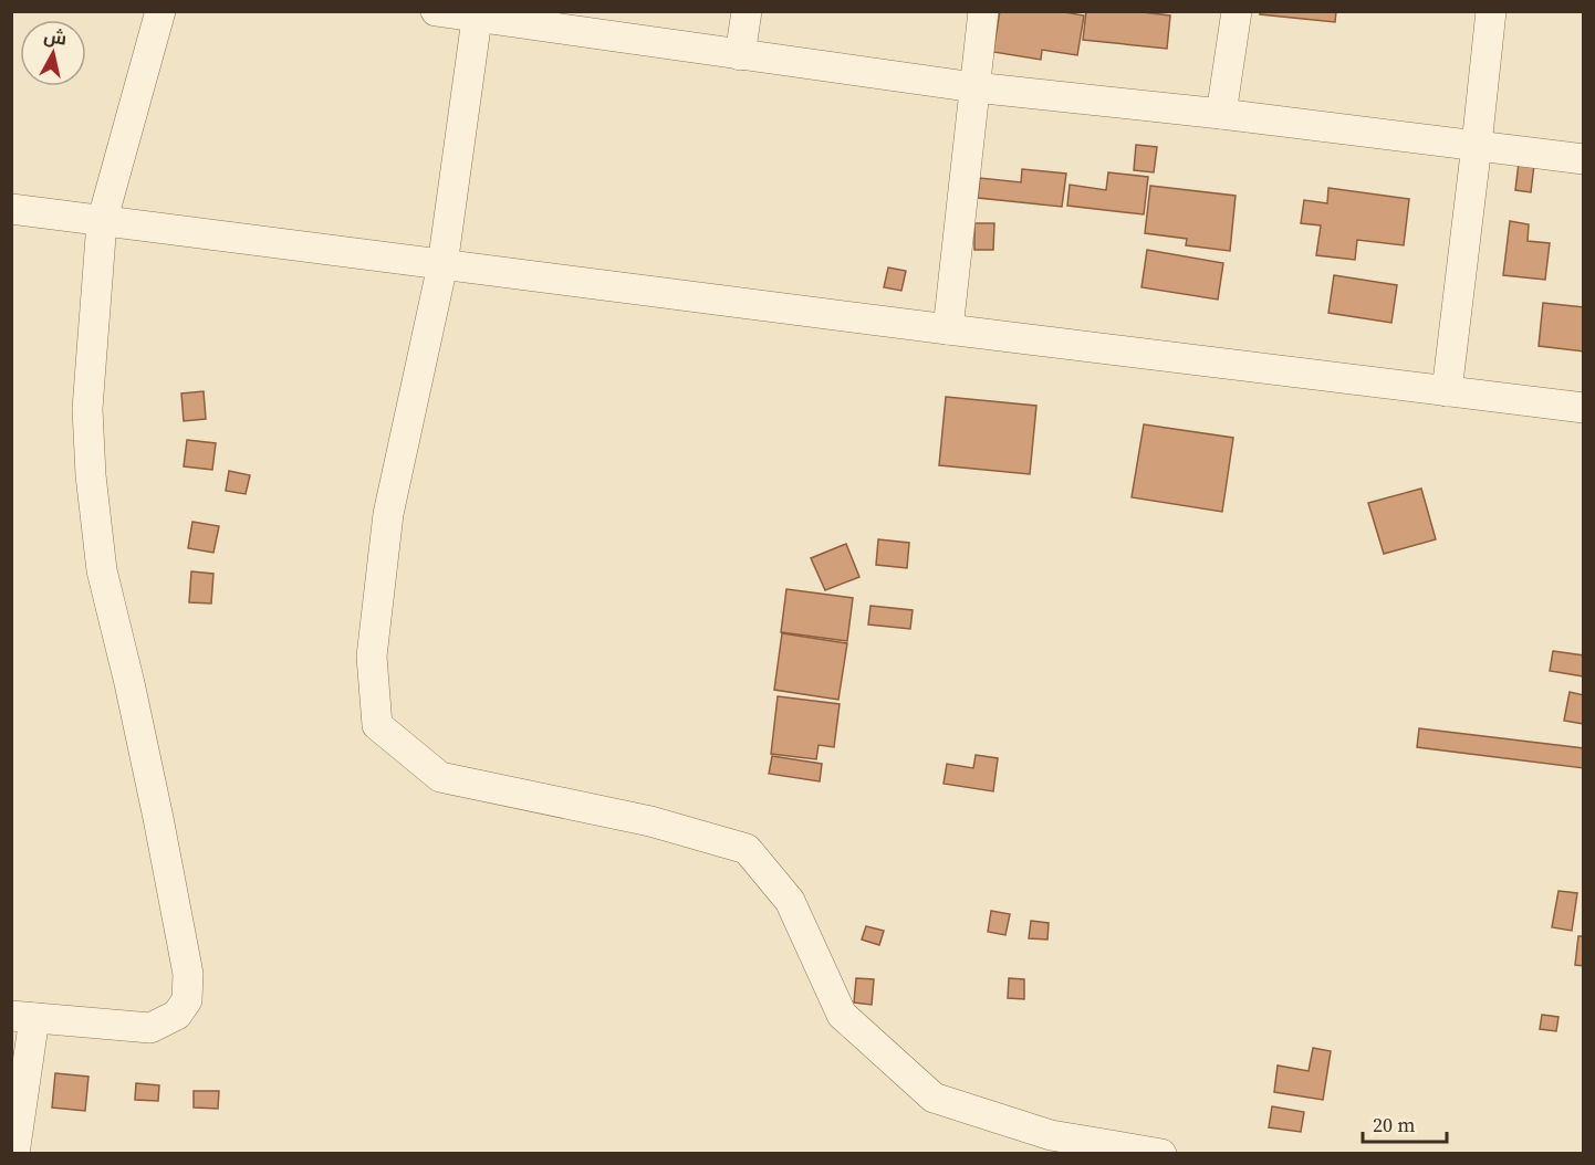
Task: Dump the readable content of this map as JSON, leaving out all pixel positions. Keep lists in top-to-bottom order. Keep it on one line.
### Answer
{"scale_bar":"20 m","north":"top"}
